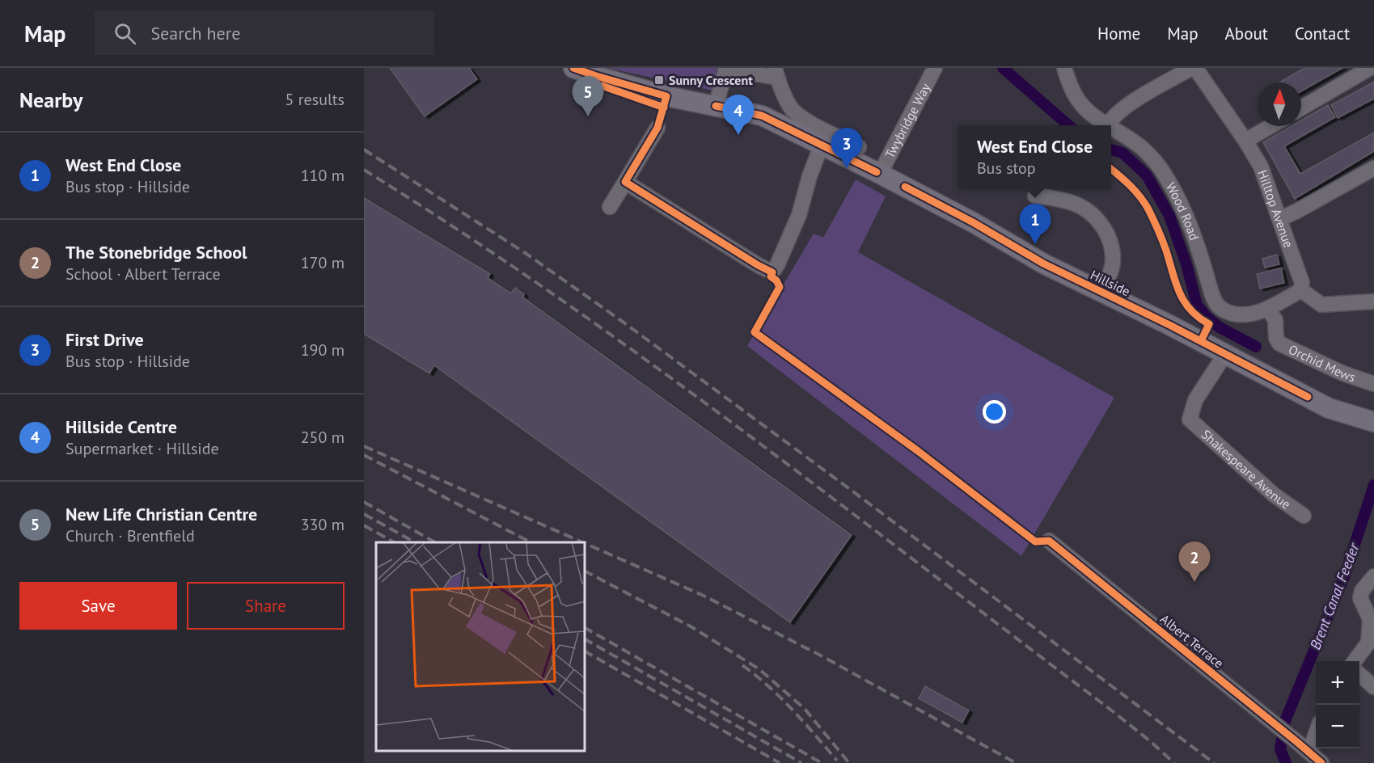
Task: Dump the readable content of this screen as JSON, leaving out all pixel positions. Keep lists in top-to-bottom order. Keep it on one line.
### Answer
{"streets":{"main road":["Hillside"],"street":["Twybridge Way","Hilltop Avenue","Wood Road","Orchid Mews","Shakespeare Avenue","Albert Terrace"]},"crossings":[["Twybridge Way","Hillside"],["Hilltop Avenue","Wood Road"],["Wood Road","Orchid Mews"],["Hillside","Shakespeare Avenue"]],"water":["Brent Canal Feeder"],"places":{"transit":["Sunny Crescent"]},"north":"top","page":{"header":"Map","search":"Search here","nav":["Home","Map","About","Contact"],"heading":["Nearby","5 results"],"pins":["5","4","3","1","2"],"popup":["West End Close","Bus stop"],"list":[{"mark":"1","name":"West End Close","note":"Bus stop · Hillside","value":"110 m"},{"mark":"2","name":"The Stonebridge School","note":"School · Albert Terrace","value":"170 m"},{"mark":"3","name":"First Drive","note":"Bus stop · Hillside","value":"190 m"},{"mark":"4","name":"Hillside Centre","note":"Supermarket · Hillside","value":"250 m"},{"mark":"5","name":"New Life Christian Centre","note":"Church · Brentfield","value":"330 m"}],"buttons":["Save","Share"],"map_buttons":["+","−"]}}
